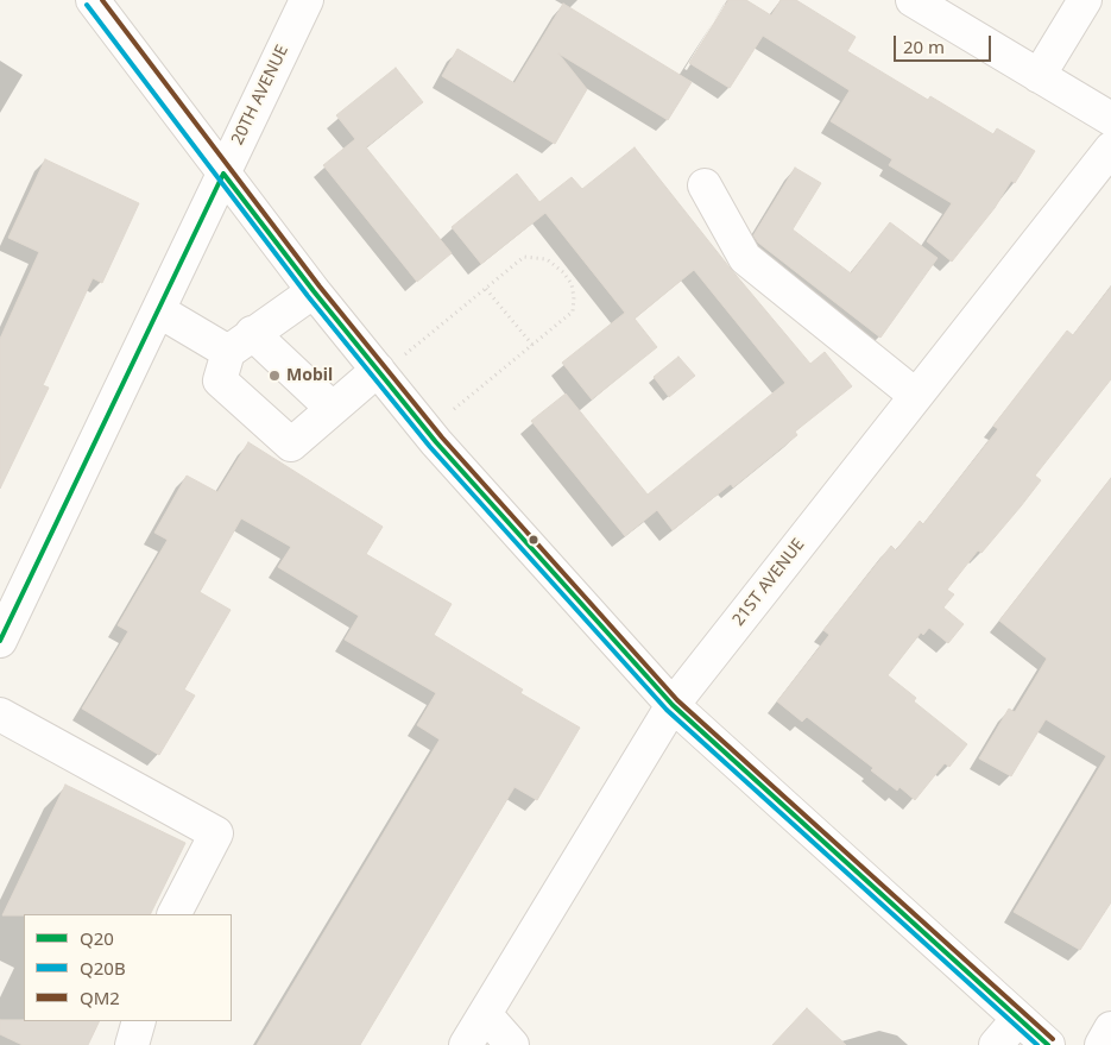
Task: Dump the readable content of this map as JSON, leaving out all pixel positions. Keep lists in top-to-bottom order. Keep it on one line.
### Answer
{"streets":{"street":["20TH AVENUE","21ST AVENUE"]},"places":["Mobil"],"lines":["transit line QM2","transit line Q20B","transit line Q20"],"legend":["Q20","Q20B","QM2"],"scale_bar":"20 m"}
